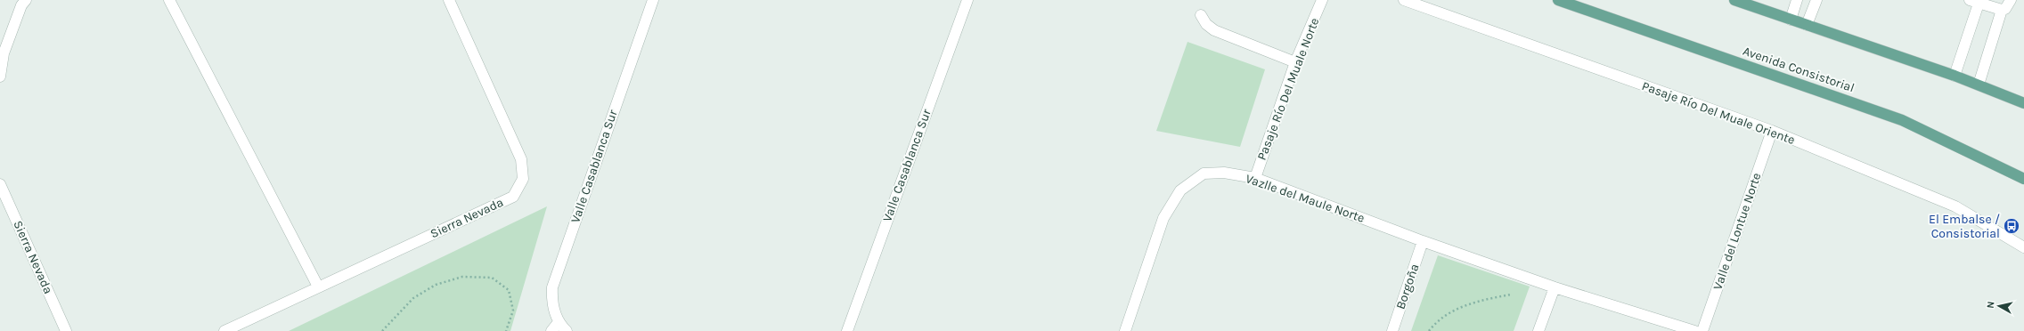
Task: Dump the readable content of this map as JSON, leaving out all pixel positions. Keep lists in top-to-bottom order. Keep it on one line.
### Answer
{"streets":{"main road":["Avenida Consistorial"],"street":["Pasaje Río Del Muale Norte","Pasaje Río Del Muale Oriente","Valle Casablanca Sur","Vazlle del Maule Norte","Sierra Nevada","Valle del Lontue Norte","Borgoña"]},"crossings":[["Pasaje Río Del Muale Norte","Vazlle del Maule Norte"],["Pasaje Río Del Muale Oriente","Valle del Lontue Norte"],["Vazlle del Maule Norte","Borgoña"]],"places":{"bus stop":["El Embalse / Consistorial"]},"north":"left"}
